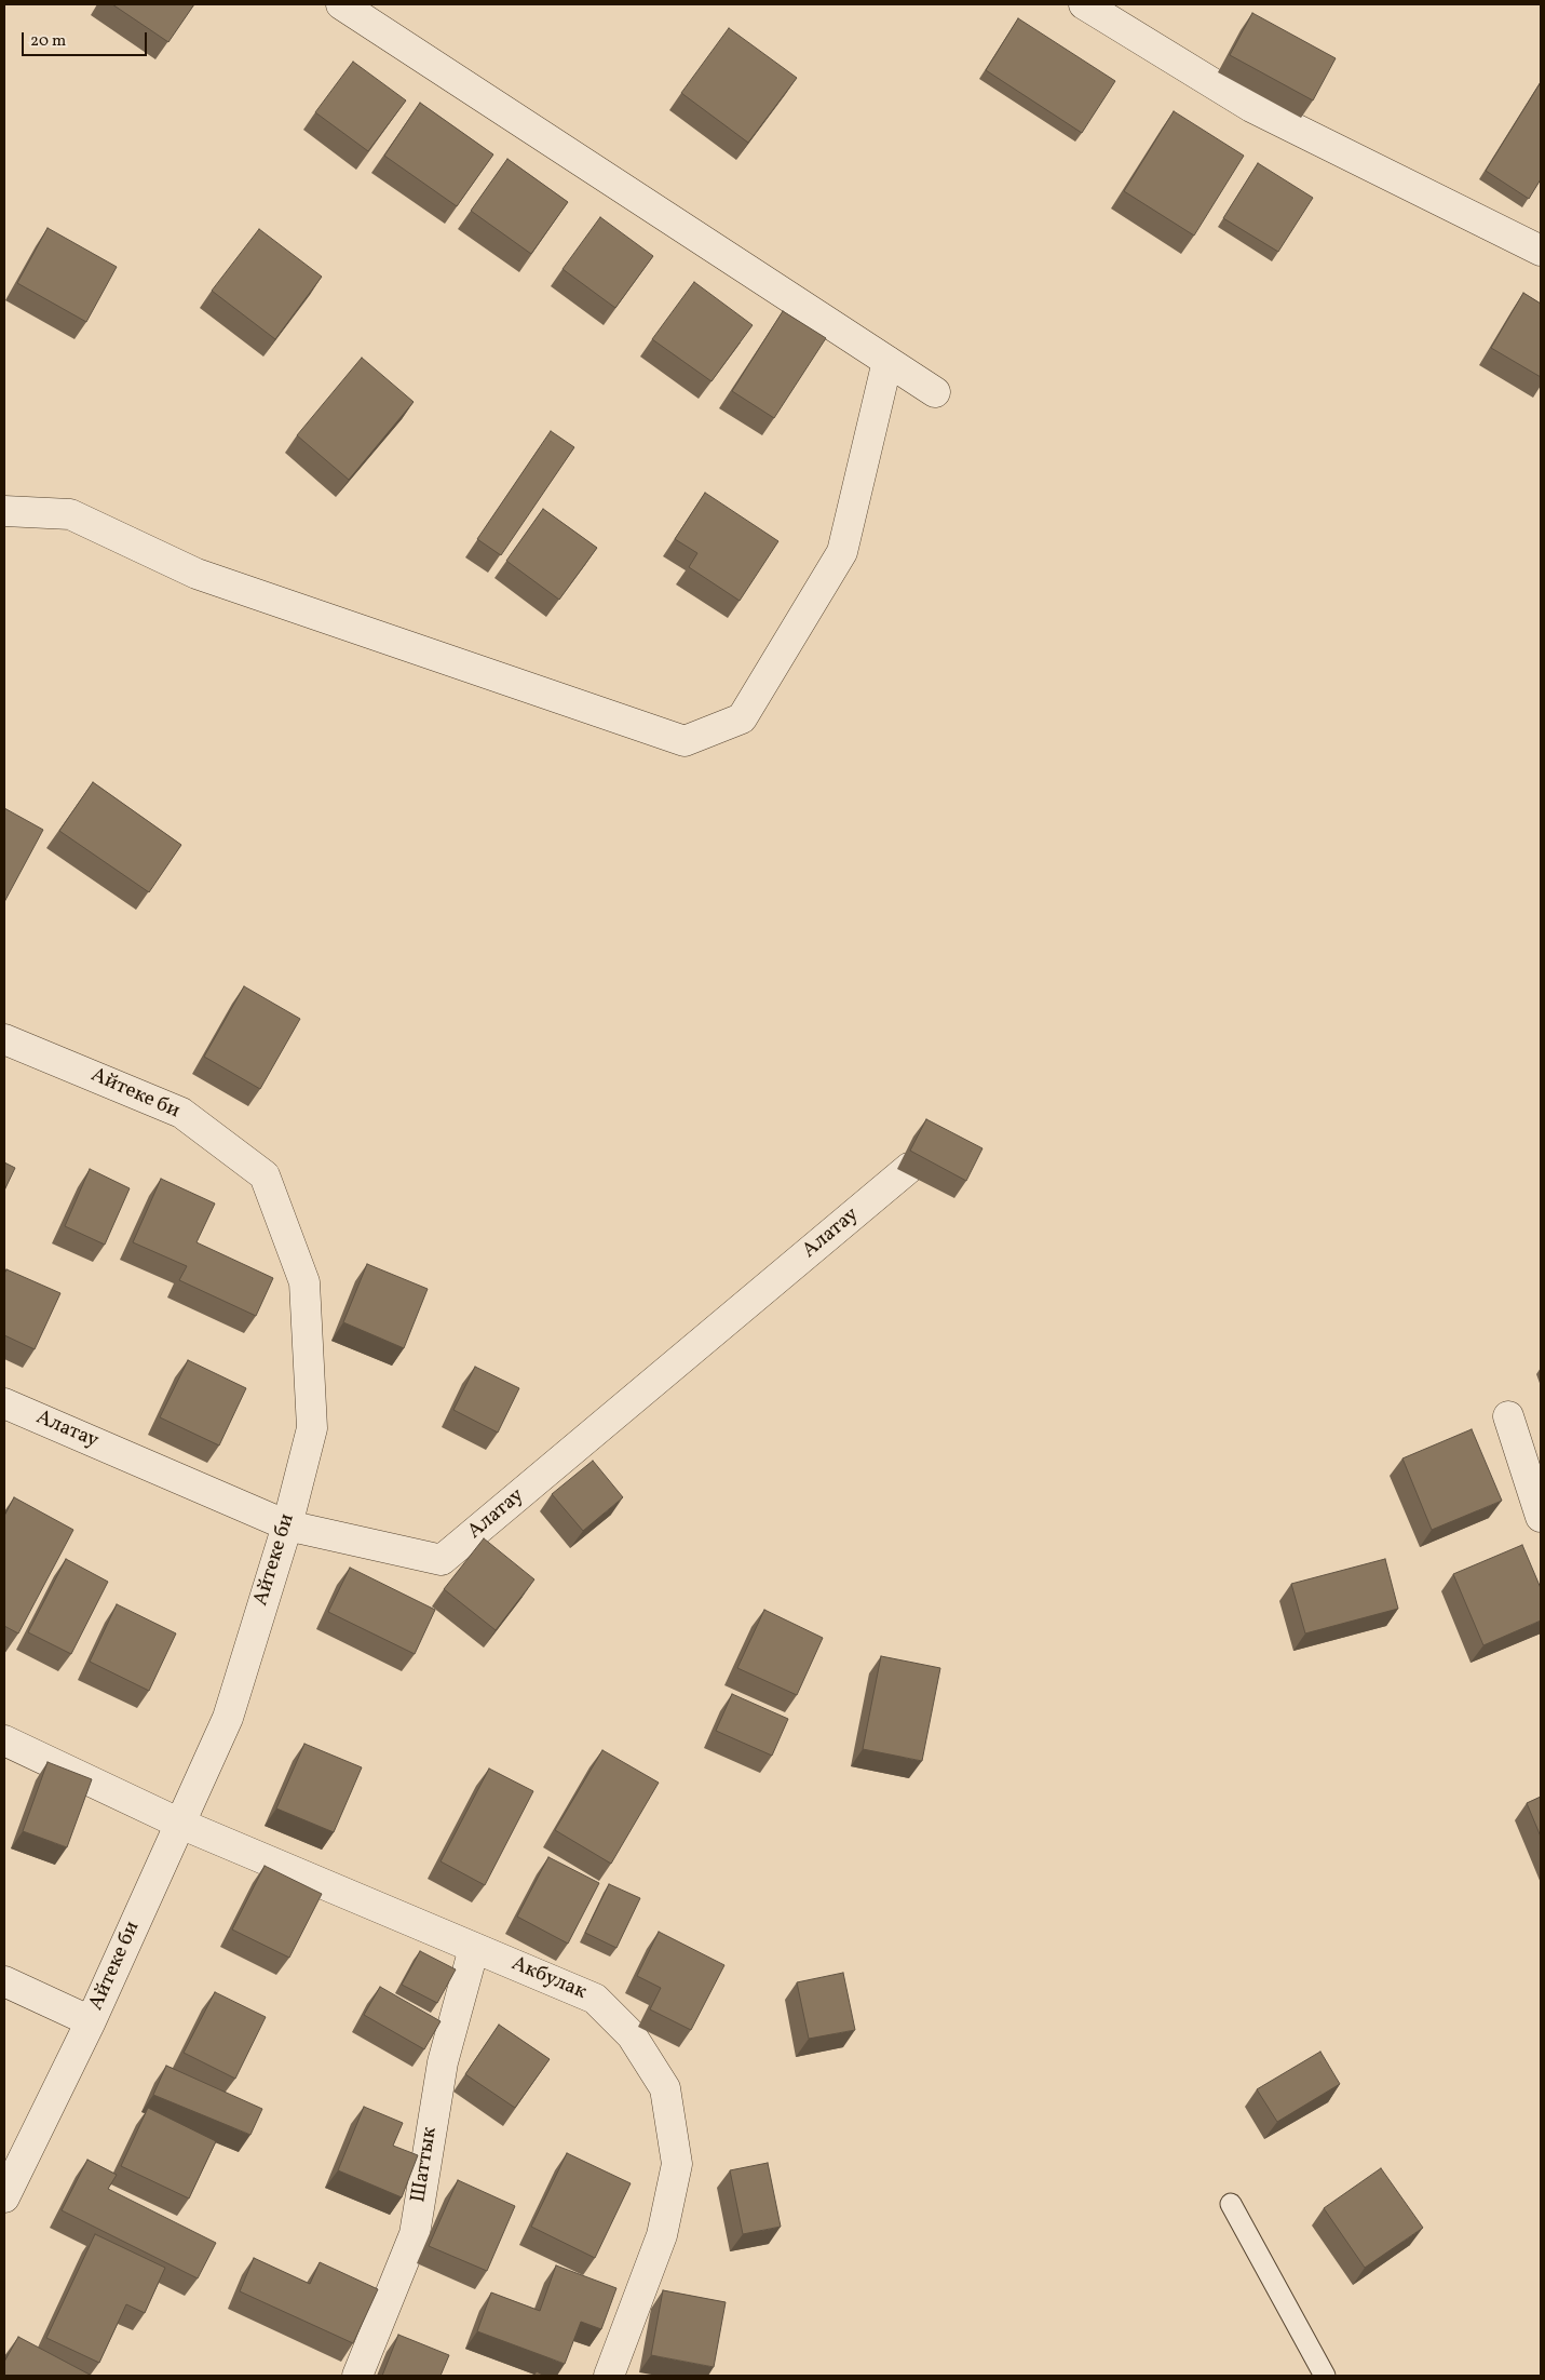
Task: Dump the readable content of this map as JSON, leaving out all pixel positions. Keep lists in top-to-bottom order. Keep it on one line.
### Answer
{"streets":{"street":["Айтеке би","Алатау","Акбулак","Шаттык"]},"crossings":[["Айтеке би","Алатау"],["Айтеке би","Акбулак"],["Акбулак","Шаттык"]],"scale_bar":"20 m"}
